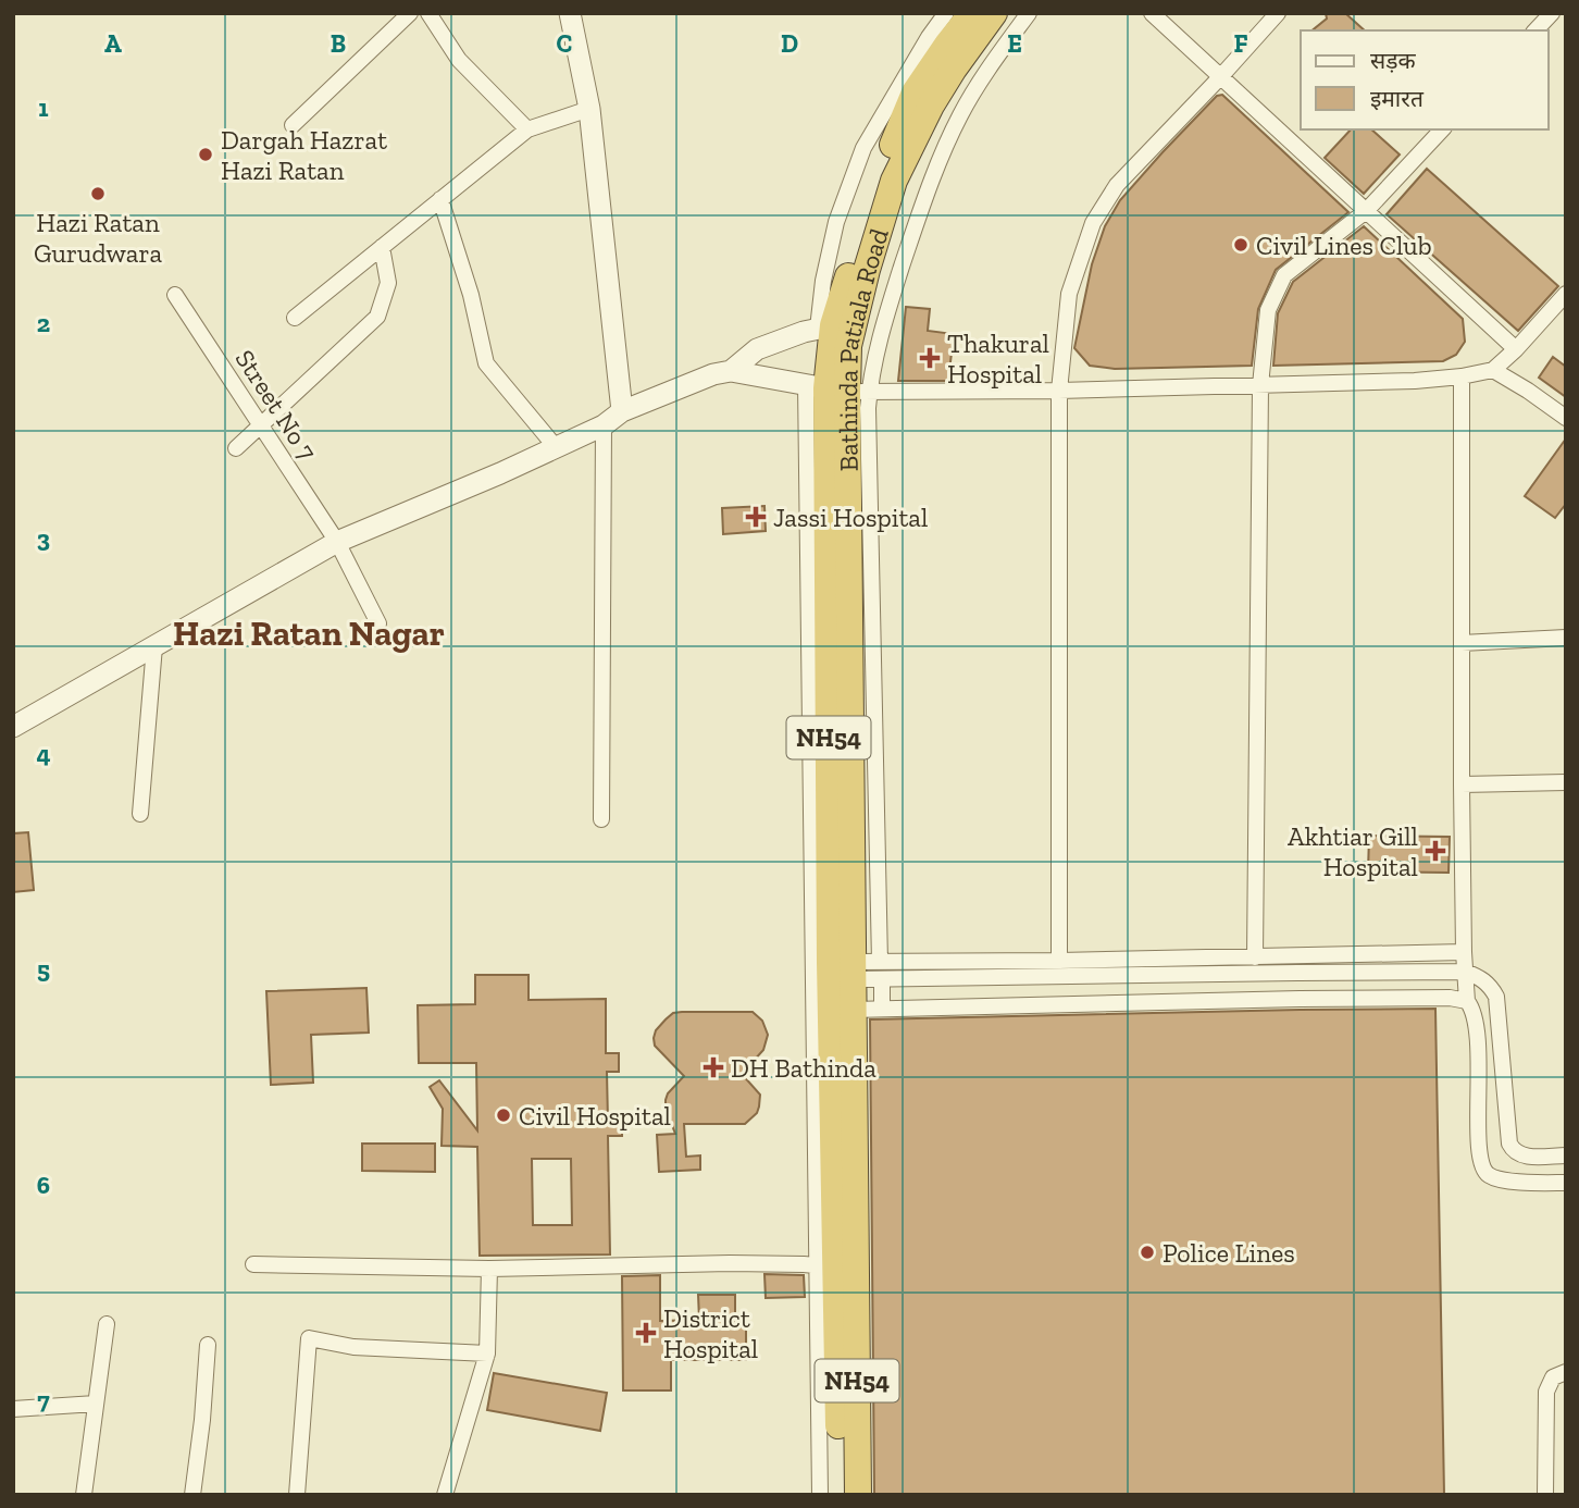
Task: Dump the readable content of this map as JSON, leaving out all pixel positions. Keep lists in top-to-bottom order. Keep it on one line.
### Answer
{"streets":{"highway":["Bathinda Patiala Road","NH54"],"street":["Street No 7"]},"crossings":[["Bathinda Patiala Road","NH54"]],"districts":["Hazi Ratan Nagar"],"places":{"other":["Dargah Hazrat Hazi Ratan","Hazi Ratan Gurudwara","Civil Lines Club","Civil Hospital","Police Lines"],"health":["Thakural Hospital","Jassi Hospital","Akhtiar Gill Hospital","DH Bathinda","District Hospital"]},"legend":["सड़क","इमारत"],"grid":{"columns":["A","B","C","D","E","F"],"rows":["1","2","3","4","5","6","7"]}}
